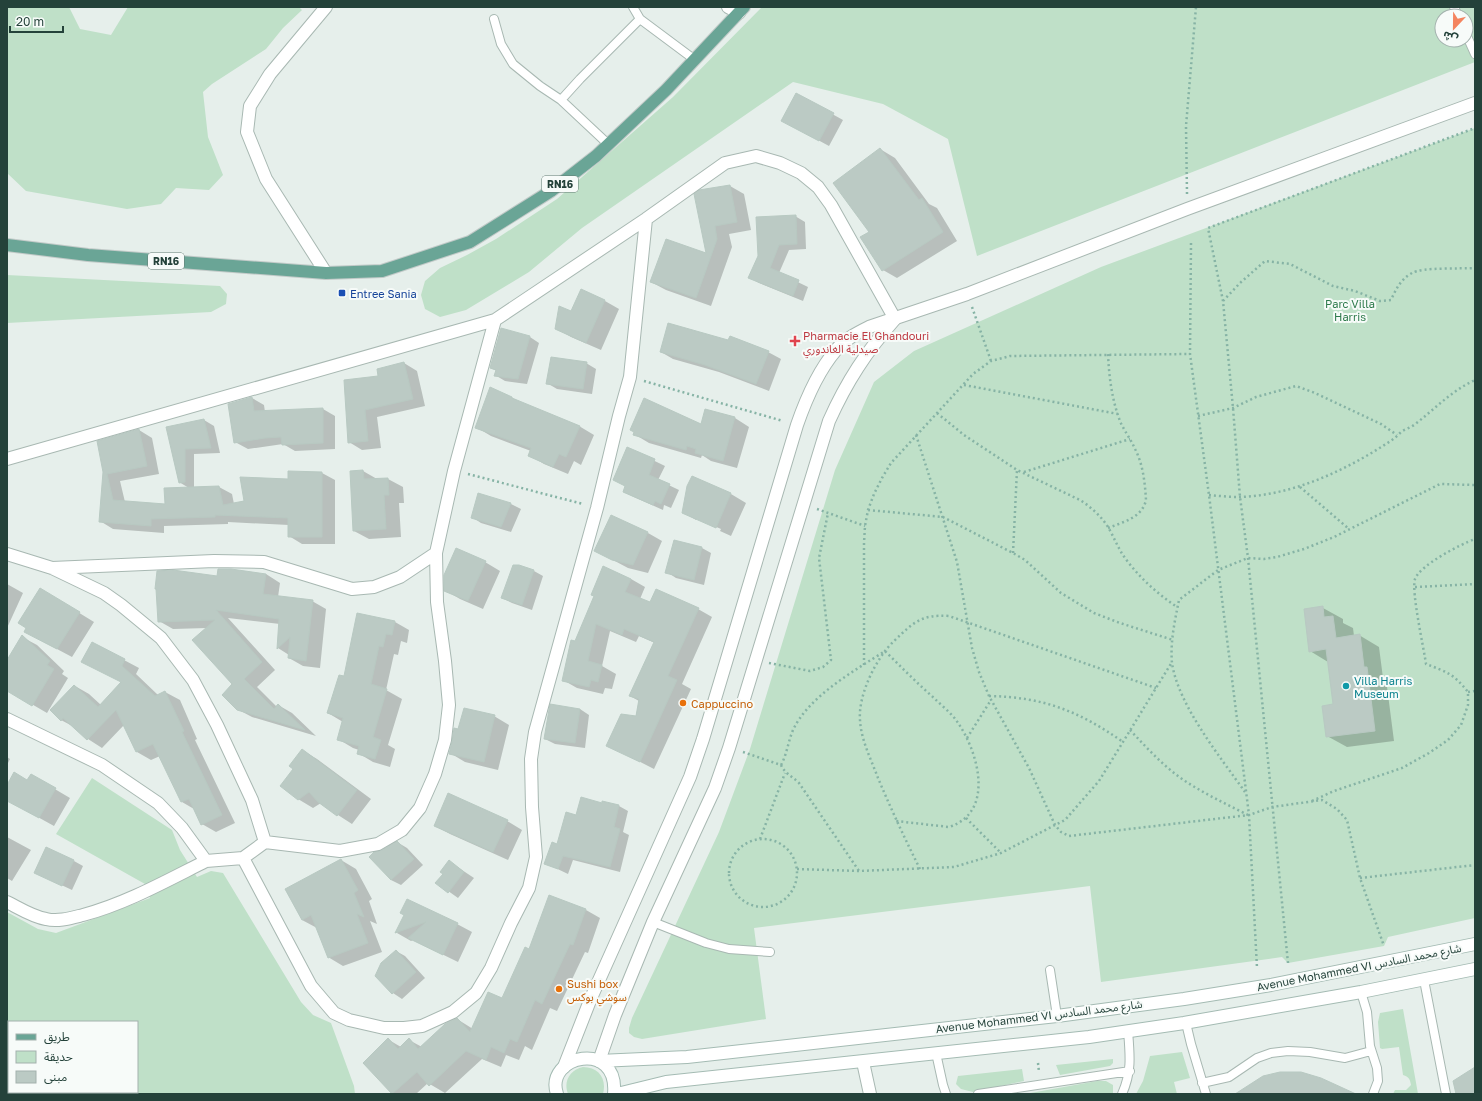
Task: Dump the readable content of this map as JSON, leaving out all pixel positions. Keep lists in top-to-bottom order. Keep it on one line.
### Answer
{"streets":{"main road":["RN16"],"street":["Avenue Mohammed VI شارع محمد السادس"]},"parks":["Parc Villa Harris"],"places":{"transit":["Entree Sania"],"health":["Pharmacie El Ghandouri صيدلية الغاندوري"],"other":["Villa Harris Museum","Cappuccino","Sushi box سوشي بوكس"]},"legend":["طريق","حديقة","مبنى"],"scale_bar":"20 m","north":"bottom"}
